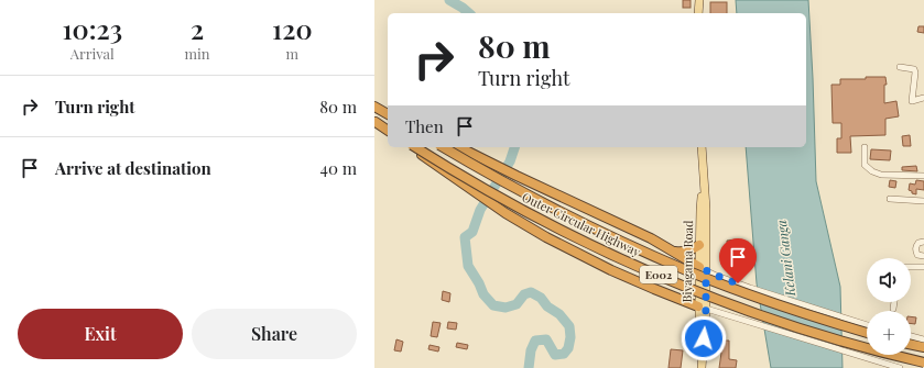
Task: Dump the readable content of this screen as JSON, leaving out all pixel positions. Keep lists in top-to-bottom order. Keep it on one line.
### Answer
{"streets":{"highway":["Outer Circular Highway","E002"],"main road":["Biyagama Road"]},"water":["Kelani Ganga"],"page":{"eta":["10:23","Arrival","2","min","120","m"],"turn":["80 m","Turn right"],"list":[{"name":"Turn right","value":"80 m"},{"name":"Arrive at destination","value":"40 m"}],"then":"Then","map_buttons":"+","buttons":["Exit","Share"]}}
